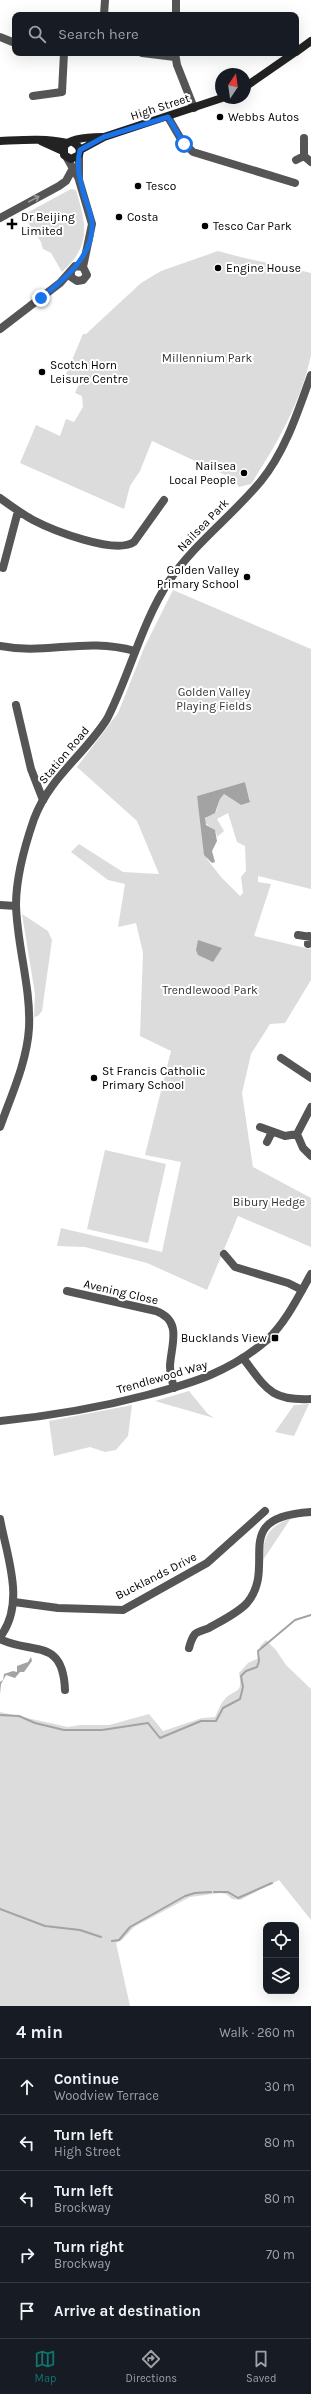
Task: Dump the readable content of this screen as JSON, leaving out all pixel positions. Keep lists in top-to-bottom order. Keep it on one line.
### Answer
{"streets":{"main road":["High Street"],"street":["Nailsea Park","Station Road","Avening Close","Trendlewood Way","Bucklands Drive"]},"crossings":[["Nailsea Park","Station Road"],["Avening Close","Trendlewood Way"]],"parks":["Millennium Park","Golden Valley Playing Fields","Trendlewood Park","Bibury Hedge"],"places":{"other":["Webbs Autos","Tesco","Costa","Tesco Car Park","Engine House","Scotch Horn Leisure Centre","Nailsea Local People","Golden Valley Primary School","St Francis Catholic Primary School"],"health":["Dr Beijing Limited"],"transit":["Bucklands View"]},"north":"top","page":{"search":"Search here","heading":["4 min","Walk · 260 m"],"list":[["Continue","Woodview Terrace","30 m"],["Turn left","High Street","80 m"],["Turn left","Brockway","80 m"],["Turn right","Brockway","70 m"],"Arrive at destination"],"nav":["Map","Directions","Saved"]}}
